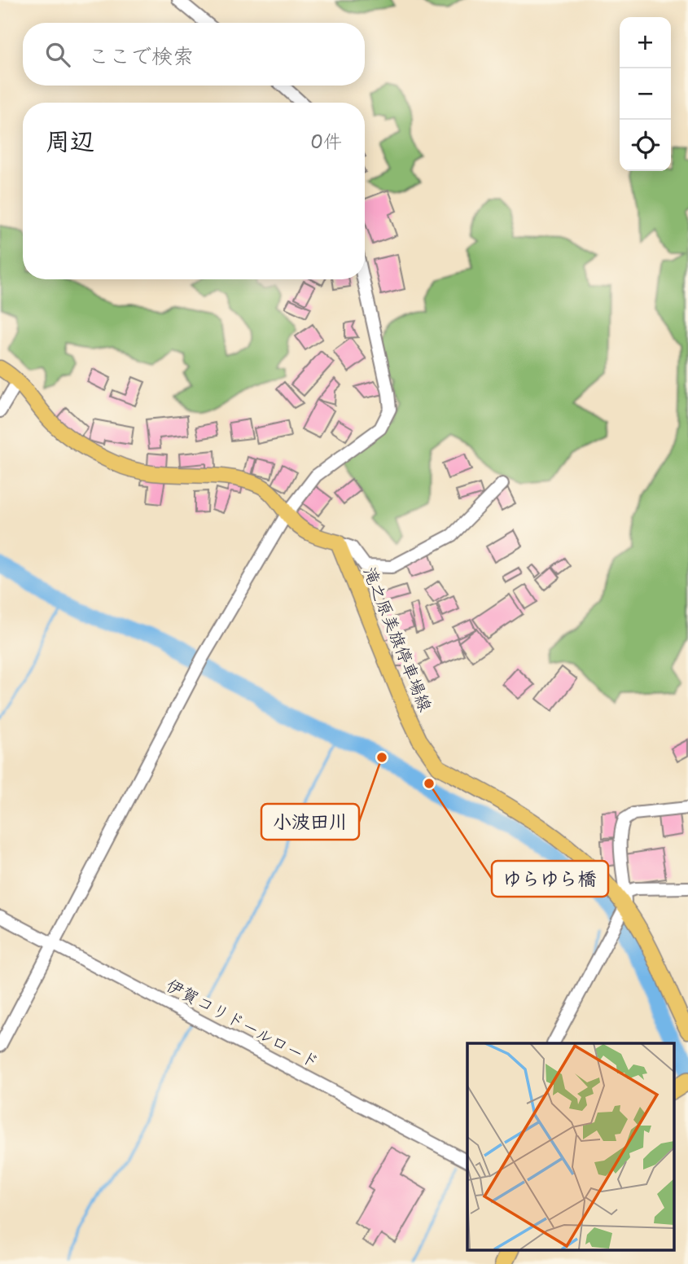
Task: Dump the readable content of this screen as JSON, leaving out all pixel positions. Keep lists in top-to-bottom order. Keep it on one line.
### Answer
{"streets":{"main road":["滝之原美旗停車場線"],"street":["伊賀コリドールロード"]},"places":["小波田川","ゆらゆら橋"],"page":{"map_buttons":["+","−"],"search":"ここで検索","heading":["周辺","0件"]}}
